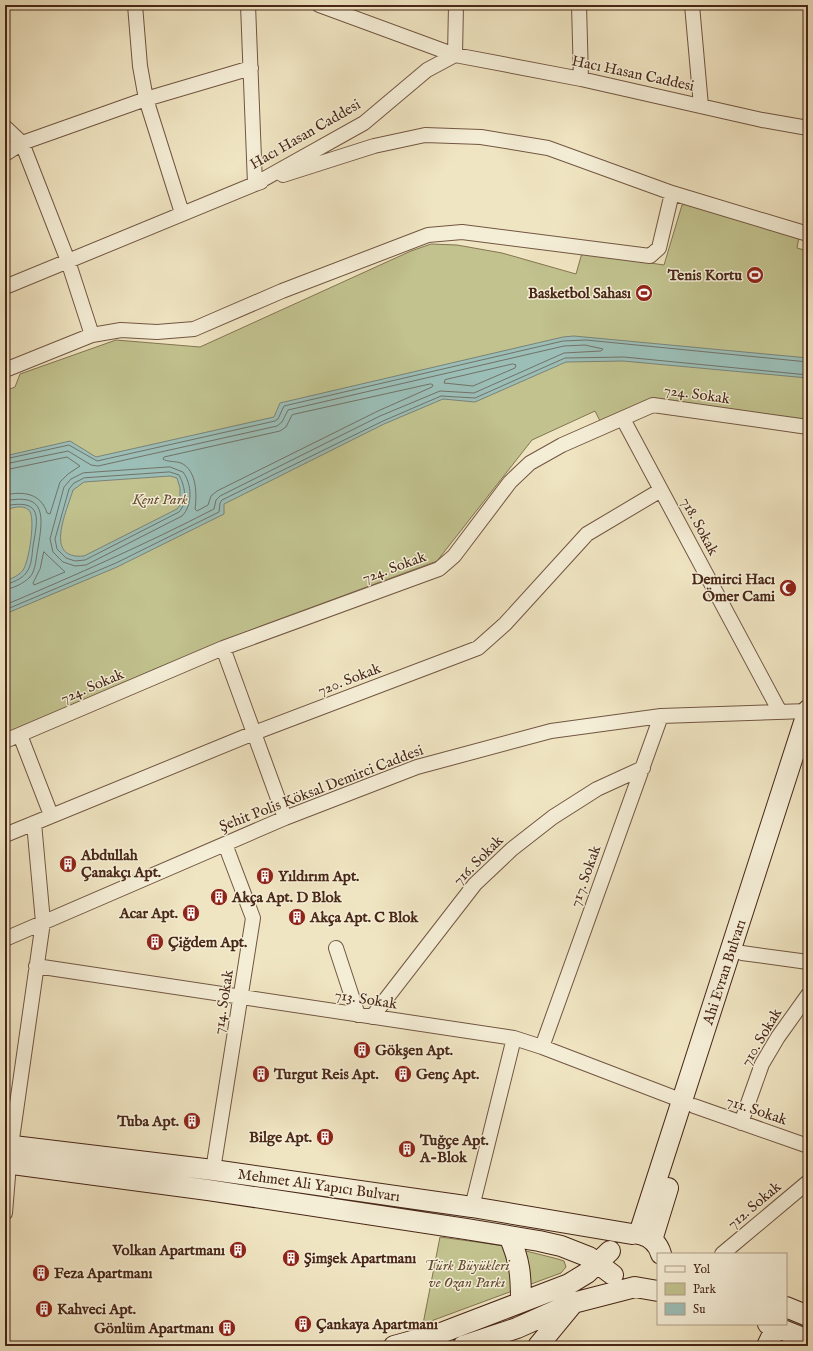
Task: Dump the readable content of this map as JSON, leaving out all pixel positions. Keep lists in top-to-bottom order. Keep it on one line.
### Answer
{"streets":{"main road":["Ahi Evran Bulvarı","Mehmet Ali Yapıcı Bulvarı"],"street":["Hacı Hasan Caddesi","724. Sokak","718. Sokak","720. Sokak","Şehit Polis Köksal Demirci Caddesi","716. Sokak","717. Sokak","713. Sokak","714. Sokak","710. Sokak","711. Sokak","712. Sokak"]},"crossings":[["724. Sokak","718. Sokak"],["718. Sokak","720. Sokak"],["718. Sokak","Şehit Polis Köksal Demirci Caddesi"],["Şehit Polis Köksal Demirci Caddesi","717. Sokak"],["Şehit Polis Köksal Demirci Caddesi","Ahi Evran Bulvarı"],["Şehit Polis Köksal Demirci Caddesi","714. Sokak"],["716. Sokak","717. Sokak"],["716. Sokak","713. Sokak"],["717. Sokak","713. Sokak"],["Ahi Evran Bulvarı","713. Sokak"],["Ahi Evran Bulvarı","711. Sokak"],["Ahi Evran Bulvarı","Mehmet Ali Yapıcı Bulvarı"],["713. Sokak","714. Sokak"],["713. Sokak","711. Sokak"],["714. Sokak","Mehmet Ali Yapıcı Bulvarı"],["710. Sokak","711. Sokak"]],"parks":["Kent Park","Türk Büyükleri ve Ozan Parkı"],"places":{"sports":["Tenis Kortu","Basketbol Sahası"],"mosque":["Demirci Hacı Ömer Cami"],"building":["Abdullah Çanakçı Apt.","Yıldırım Apt.","Akça Apt. D Blok","Acar Apt.","Akça Apt. C Blok","Çiğdem Apt.","Gökşen Apt.","Turgut Reis Apt.","Genç Apt.","Tuba Apt.","Bilge Apt.","Tuğçe Apt. A-Blok","Volkan Apartmanı","Şimşek Apartmanı","Feza Apartmanı","Kahveci Apt.","Çankaya Apartmanı","Gönlüm Apartmanı"]},"legend":["Yol","Park","Su"]}
